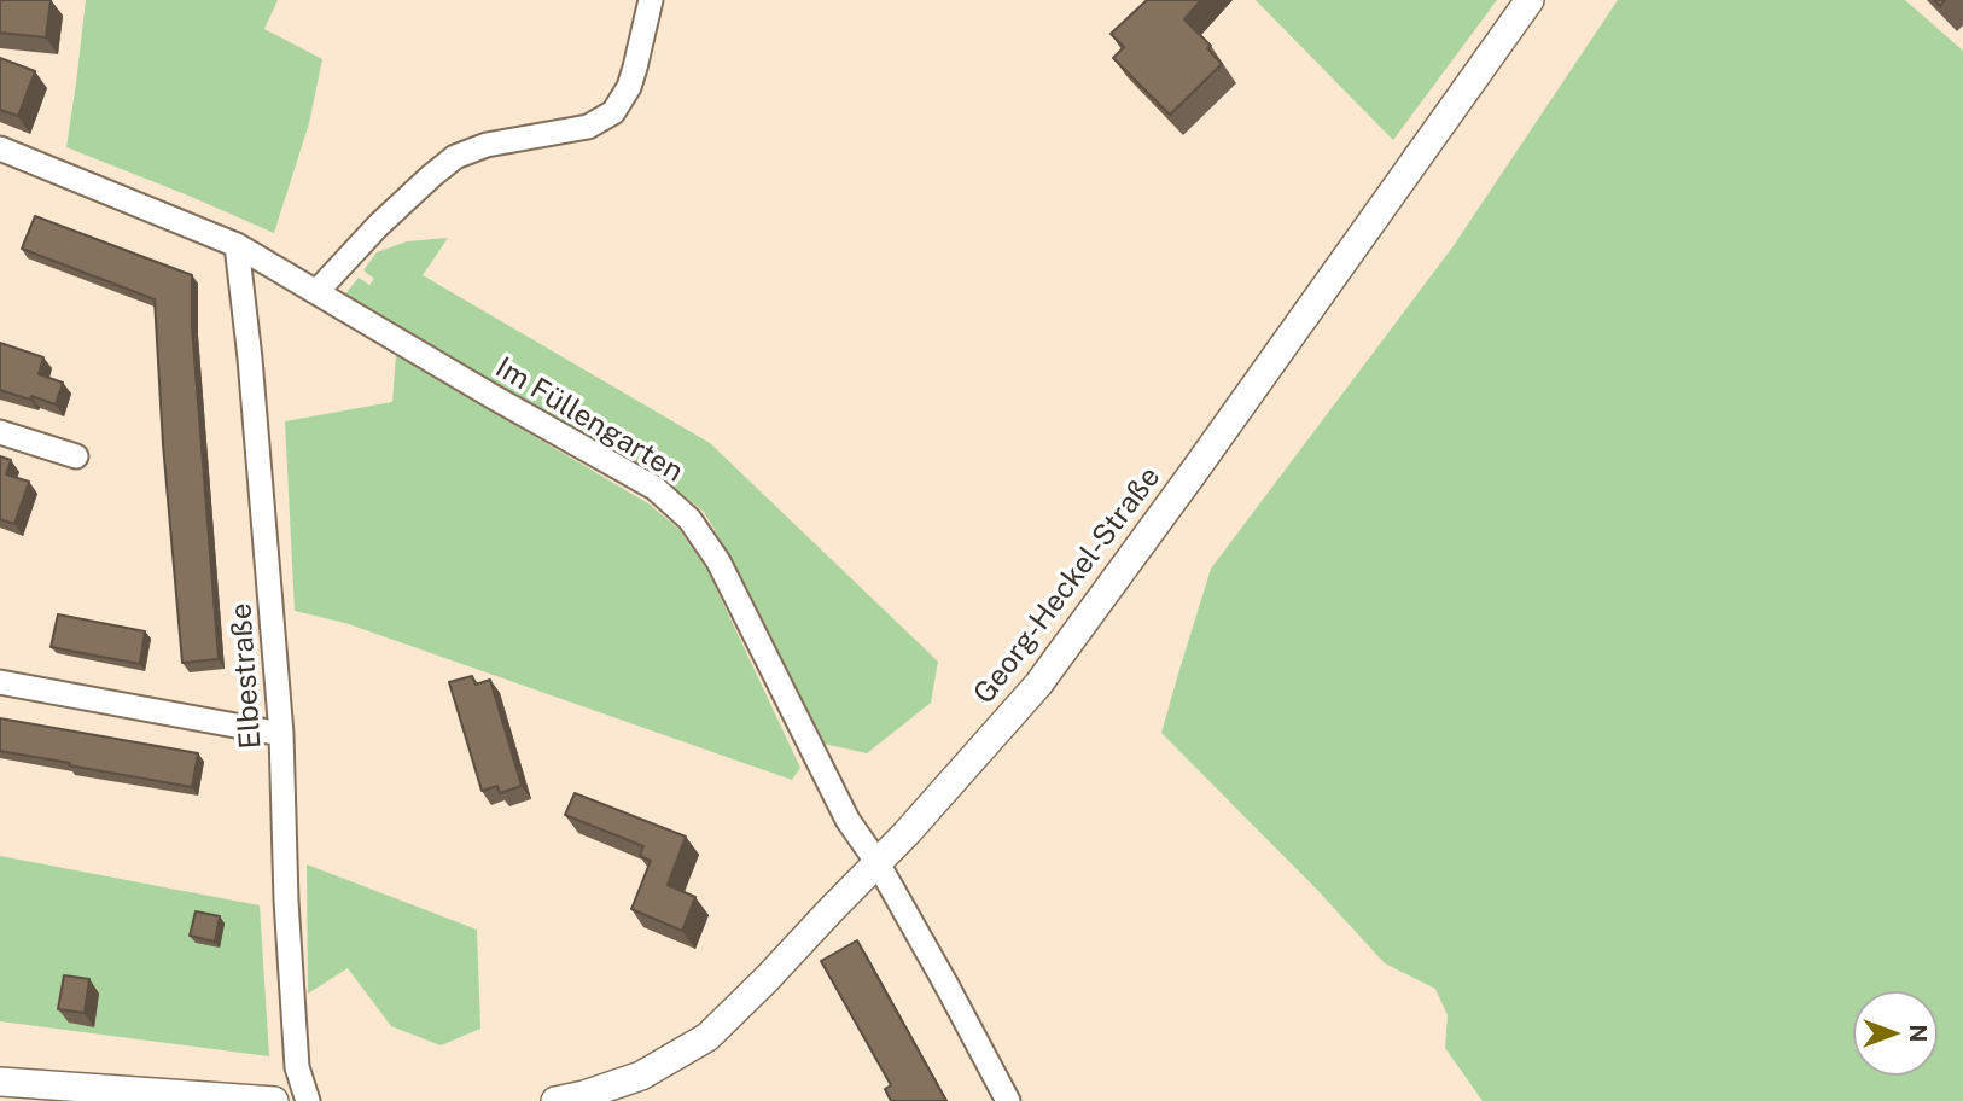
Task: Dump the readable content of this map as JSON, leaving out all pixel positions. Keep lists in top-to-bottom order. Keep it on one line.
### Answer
{"streets":{"street":["Im Füllengarten","Georg-Heckel-Straße","Elbestraße"]},"crossings":[["Im Füllengarten","Georg-Heckel-Straße"],["Im Füllengarten","Elbestraße"]],"north":"right"}
